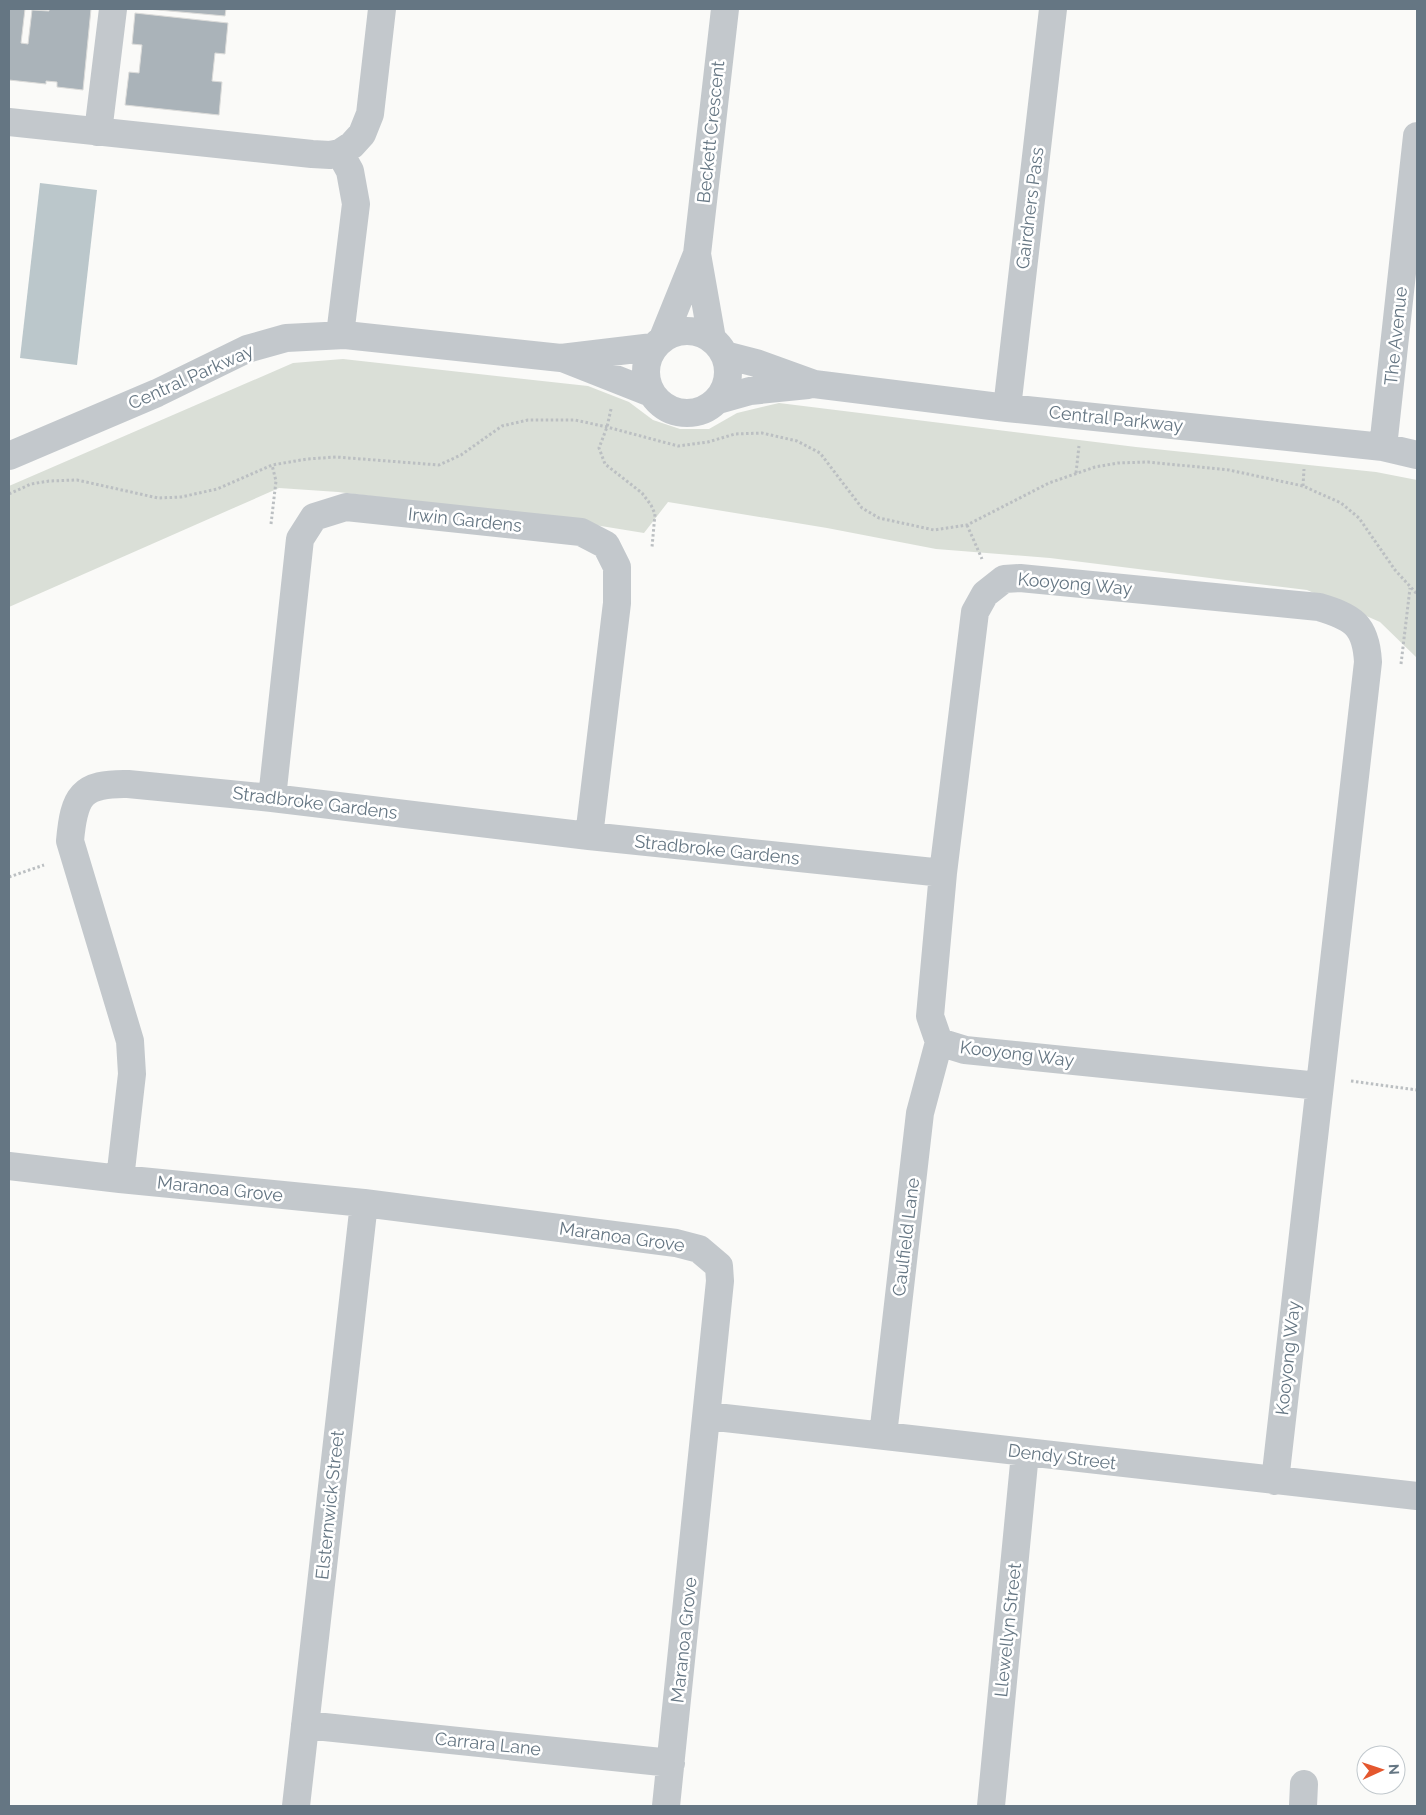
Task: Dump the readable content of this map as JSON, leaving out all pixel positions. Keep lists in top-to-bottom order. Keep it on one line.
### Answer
{"streets":{"street":["Beckett Crescent","Gairdners Pass","The Avenue","Central Parkway","Irwin Gardens","Kooyong Way","Stradbroke Gardens","Maranoa Grove","Caulfield Lane","Dendy Street","Elsternwick Street","Llewellyn Street","Carrara Lane"]},"crossings":[["Beckett Crescent","Central Parkway"],["Gairdners Pass","Central Parkway"],["The Avenue","Central Parkway"],["Irwin Gardens","Stradbroke Gardens"],["Kooyong Way","Stradbroke Gardens"],["Kooyong Way","Caulfield Lane"],["Kooyong Way","Dendy Street"],["Stradbroke Gardens","Maranoa Grove"],["Maranoa Grove","Dendy Street"],["Maranoa Grove","Elsternwick Street"],["Maranoa Grove","Carrara Lane"],["Caulfield Lane","Dendy Street"],["Dendy Street","Llewellyn Street"],["Elsternwick Street","Carrara Lane"]],"north":"right"}
